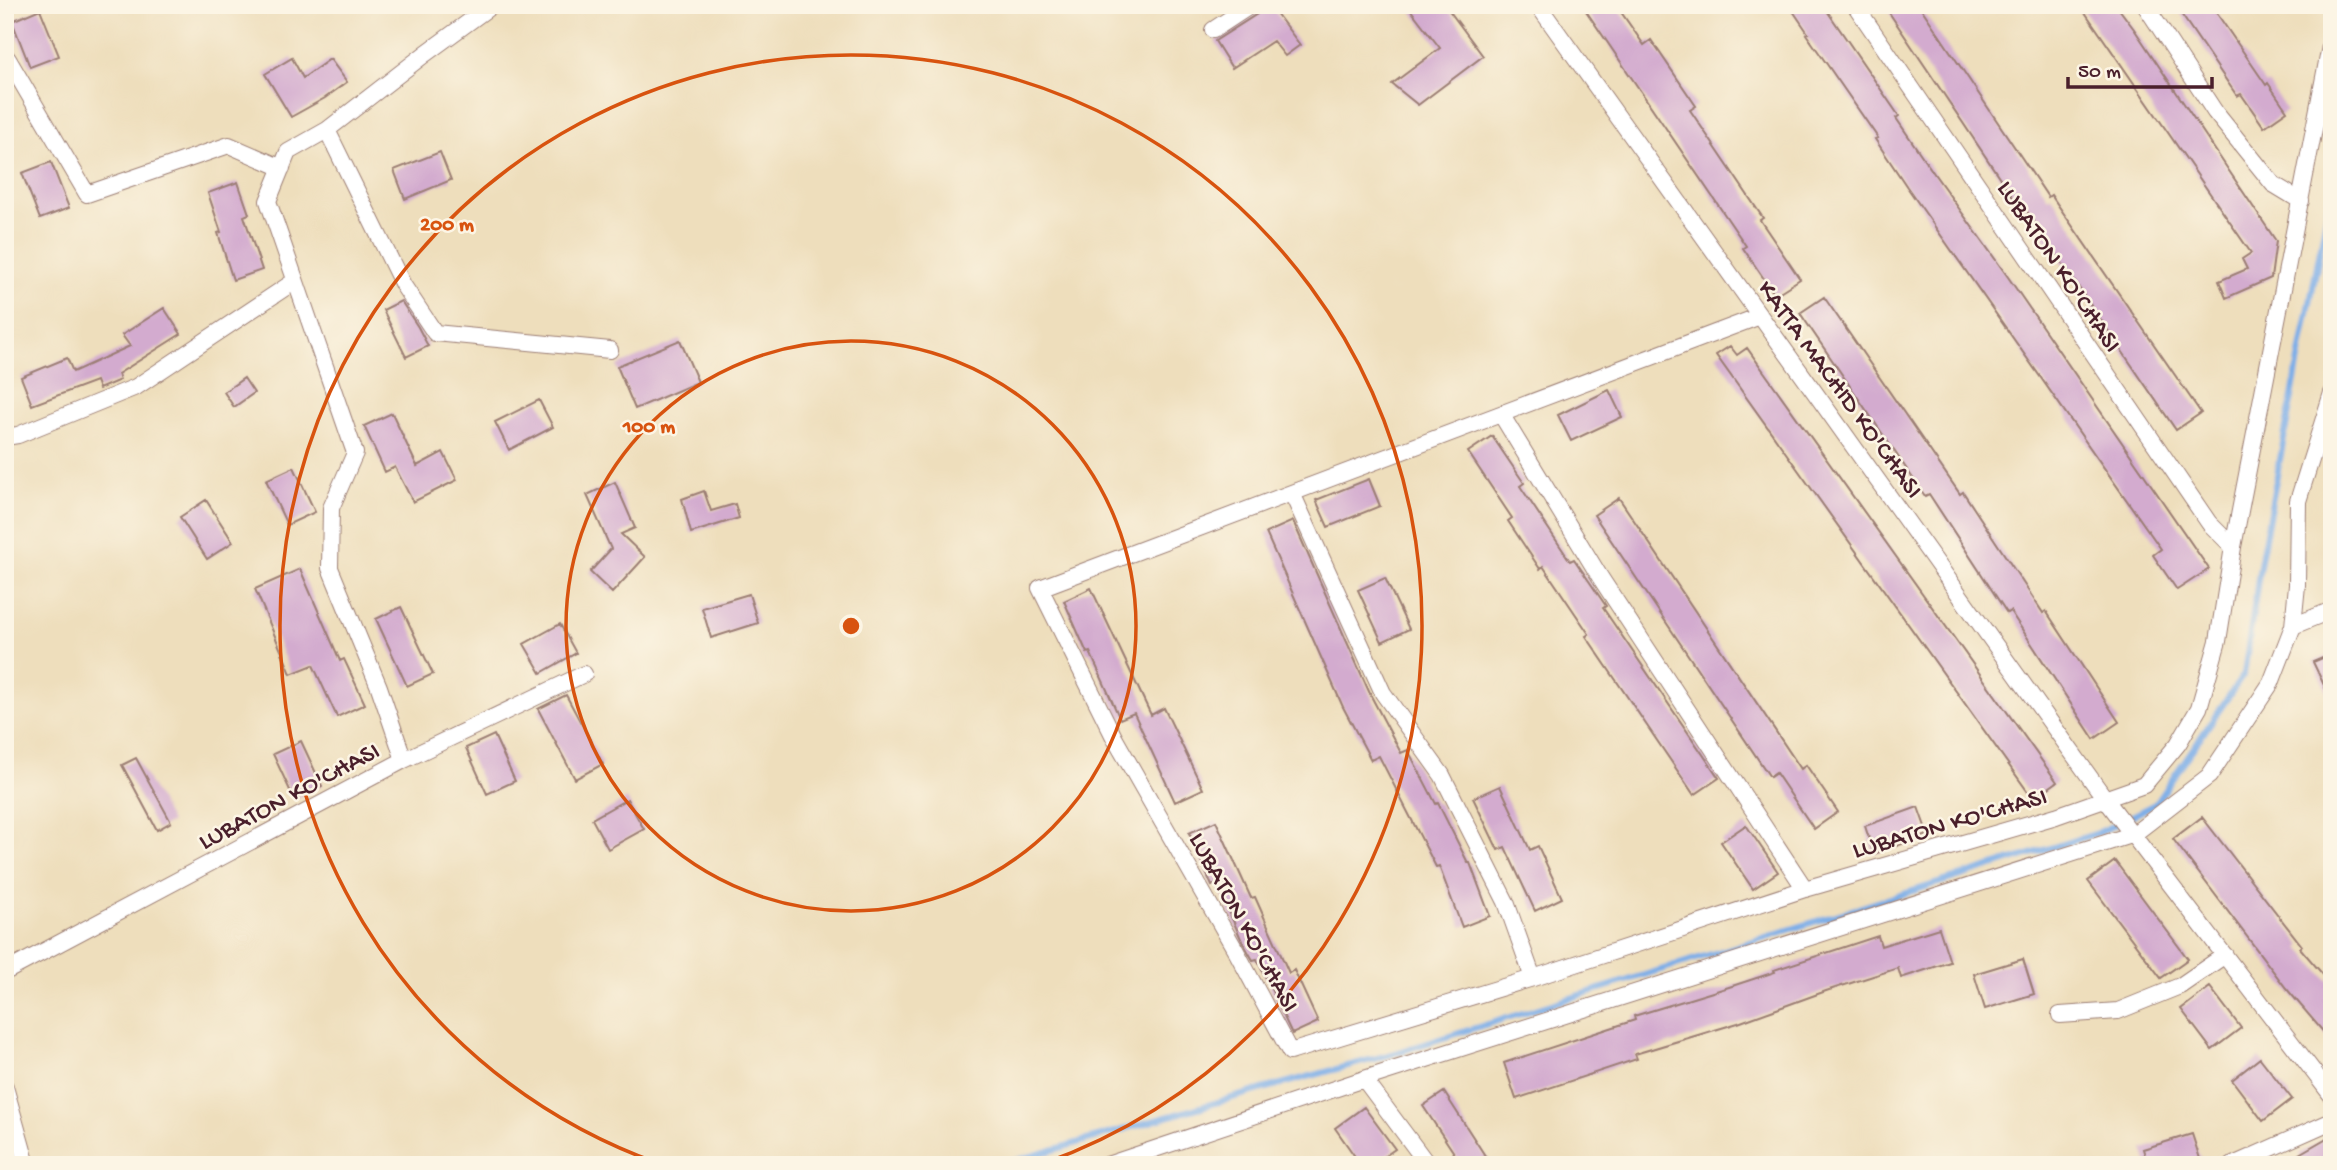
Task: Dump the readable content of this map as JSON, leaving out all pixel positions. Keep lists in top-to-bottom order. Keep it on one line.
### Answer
{"streets":{"street":["LUBATON KO'CHASI","KATTA MACHID KO'CHASI"]},"crossings":[["LUBATON KO'CHASI","KATTA MACHID KO'CHASI"]],"scale_bar":"50 m","rings":["200 m","100 m"]}
